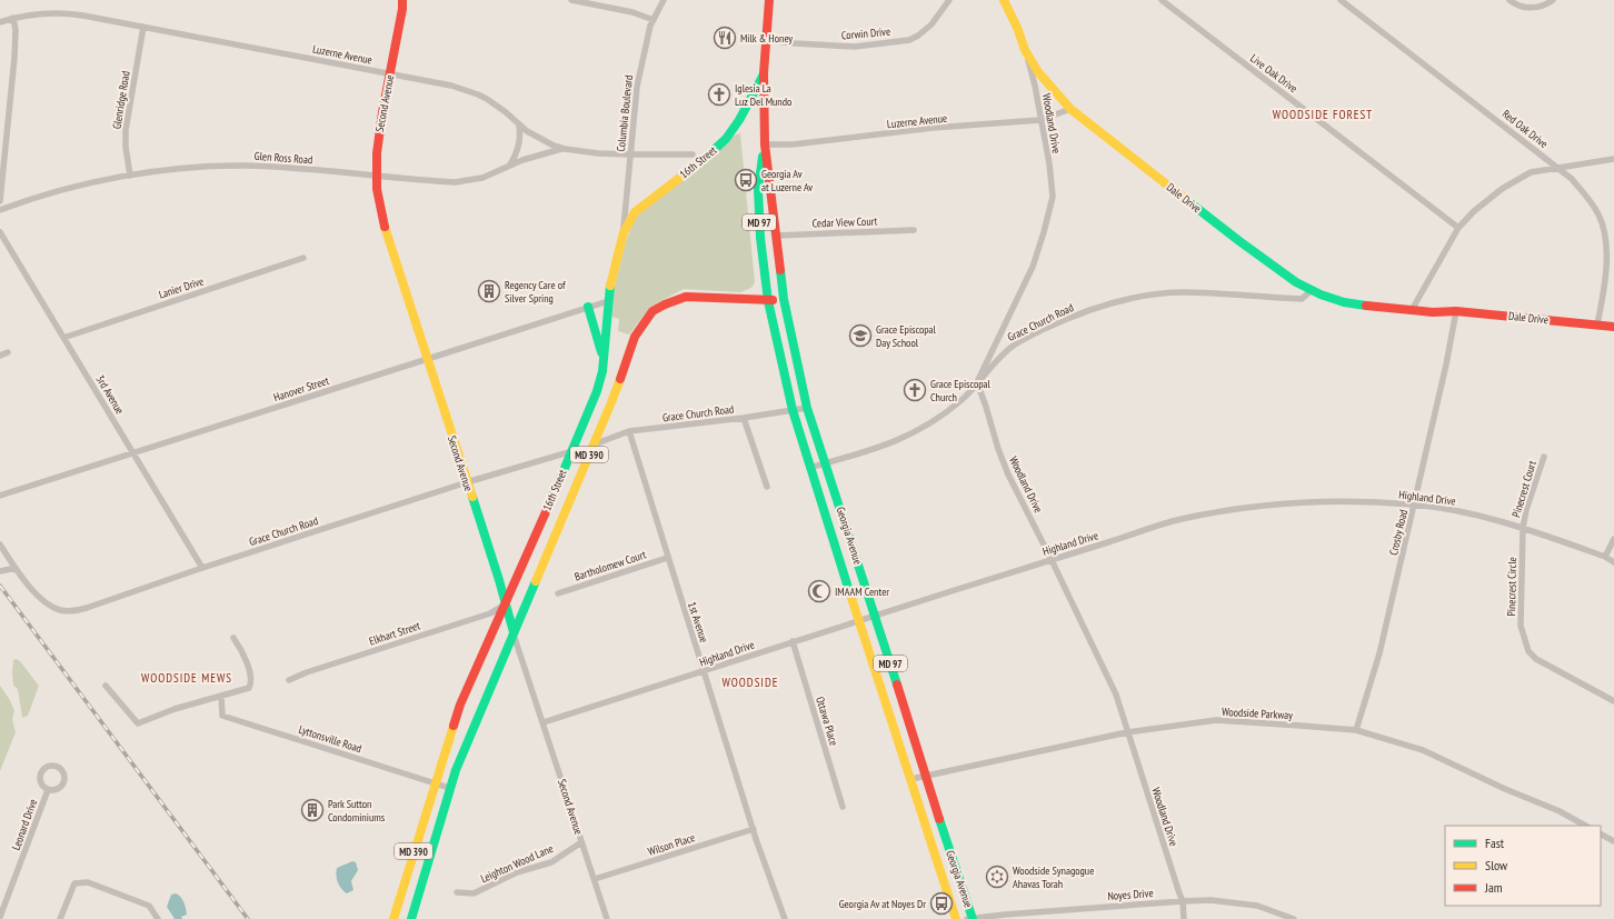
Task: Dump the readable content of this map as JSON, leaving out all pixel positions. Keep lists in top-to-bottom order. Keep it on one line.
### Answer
{"streets":{"main road":["Second Avenue","16th Street","Dale Drive","MD 97","MD 390","Georgia Avenue"],"street":["Corwin Drive","Luzerne Avenue","Live Oak Drive","Glenridge Road","Columbia Boulevard","Woodland Drive","Red Oak Drive","Glen Ross Road","Cedar View Court","Lanier Drive","Grace Church Road","Hanover Street","3rd Avenue","Pinecrest Court","Highland Drive","Crosby Road","Bartholomew Court","Pinecrest Circle","1st Avenue","Elkhart Street","Woodside Parkway","Ottawa Place","Lyttonsville Road","Leonard Drive","Wilson Place","Leighton Wood Lane","Noyes Drive"]},"crossings":[["Corwin Drive","Georgia Avenue"],["Luzerne Avenue","Glenridge Road"],["Luzerne Avenue","Second Avenue"],["Luzerne Avenue","Columbia Boulevard"],["Luzerne Avenue","Woodland Drive"],["Luzerne Avenue","Glen Ross Road"],["Luzerne Avenue","Dale Drive"],["Luzerne Avenue","Georgia Avenue"],["Glenridge Road","Glen Ross Road"],["Second Avenue","Glen Ross Road"],["Second Avenue","16th Street"],["Second Avenue","Grace Church Road"],["Second Avenue","Hanover Street"],["Second Avenue","Highland Drive"],["Second Avenue","Elkhart Street"],["Second Avenue","Wilson Place"],["Second Avenue","Leighton Wood Lane"],["Columbia Boulevard","16th Street"],["Woodland Drive","Dale Drive"],["Woodland Drive","Grace Church Road"],["Woodland Drive","Highland Drive"],["Woodland Drive","Woodside Parkway"],["Woodland Drive","Noyes Drive"],["Red Oak Drive","Dale Drive"],["16th Street","Grace Church Road"],["16th Street","Hanover Street"],["16th Street","Georgia Avenue"],["16th Street","Elkhart Street"],["16th Street","Lyttonsville Road"],["Dale Drive","Grace Church Road"],["Dale Drive","Crosby Road"],["Cedar View Court","Georgia Avenue"],["Lanier Drive","3rd Avenue"],["Grace Church Road","3rd Avenue"],["Grace Church Road","Georgia Avenue"],["Grace Church Road","1st Avenue"],["Hanover Street","3rd Avenue"],["Pinecrest Court","Highland Drive"],["Pinecrest Court","Pinecrest Circle"],["Highland Drive","Crosby Road"],["Highland Drive","Georgia Avenue"],["Highland Drive","Pinecrest Circle"],["Highland Drive","1st Avenue"],["Highland Drive","Ottawa Place"],["Crosby Road","Woodside Parkway"],["Georgia Avenue","Woodside Parkway"],["Georgia Avenue","Noyes Drive"],["Bartholomew Court","1st Avenue"],["1st Avenue","Wilson Place"]],"districts":["WOODSIDE FOREST","WOODSIDE MEWS","WOODSIDE"],"places":{"restaurant":["Milk & Honey"],"church":["Iglesia La Luz Del Mundo","Grace Episcopal Church"],"bus stop":["Georgia Av at Luzerne Av","Georgia Av at Noyes Dr"],"building":["Regency Care of Silver Spring","Park Sutton Condominiums"],"school or university":["Grace Episcopal Day School"],"mosque":["IMAAM Center"],"synagogue":["Woodside Synagogue Ahavas Torah"]},"legend":["Fast","Slow","Jam"]}
